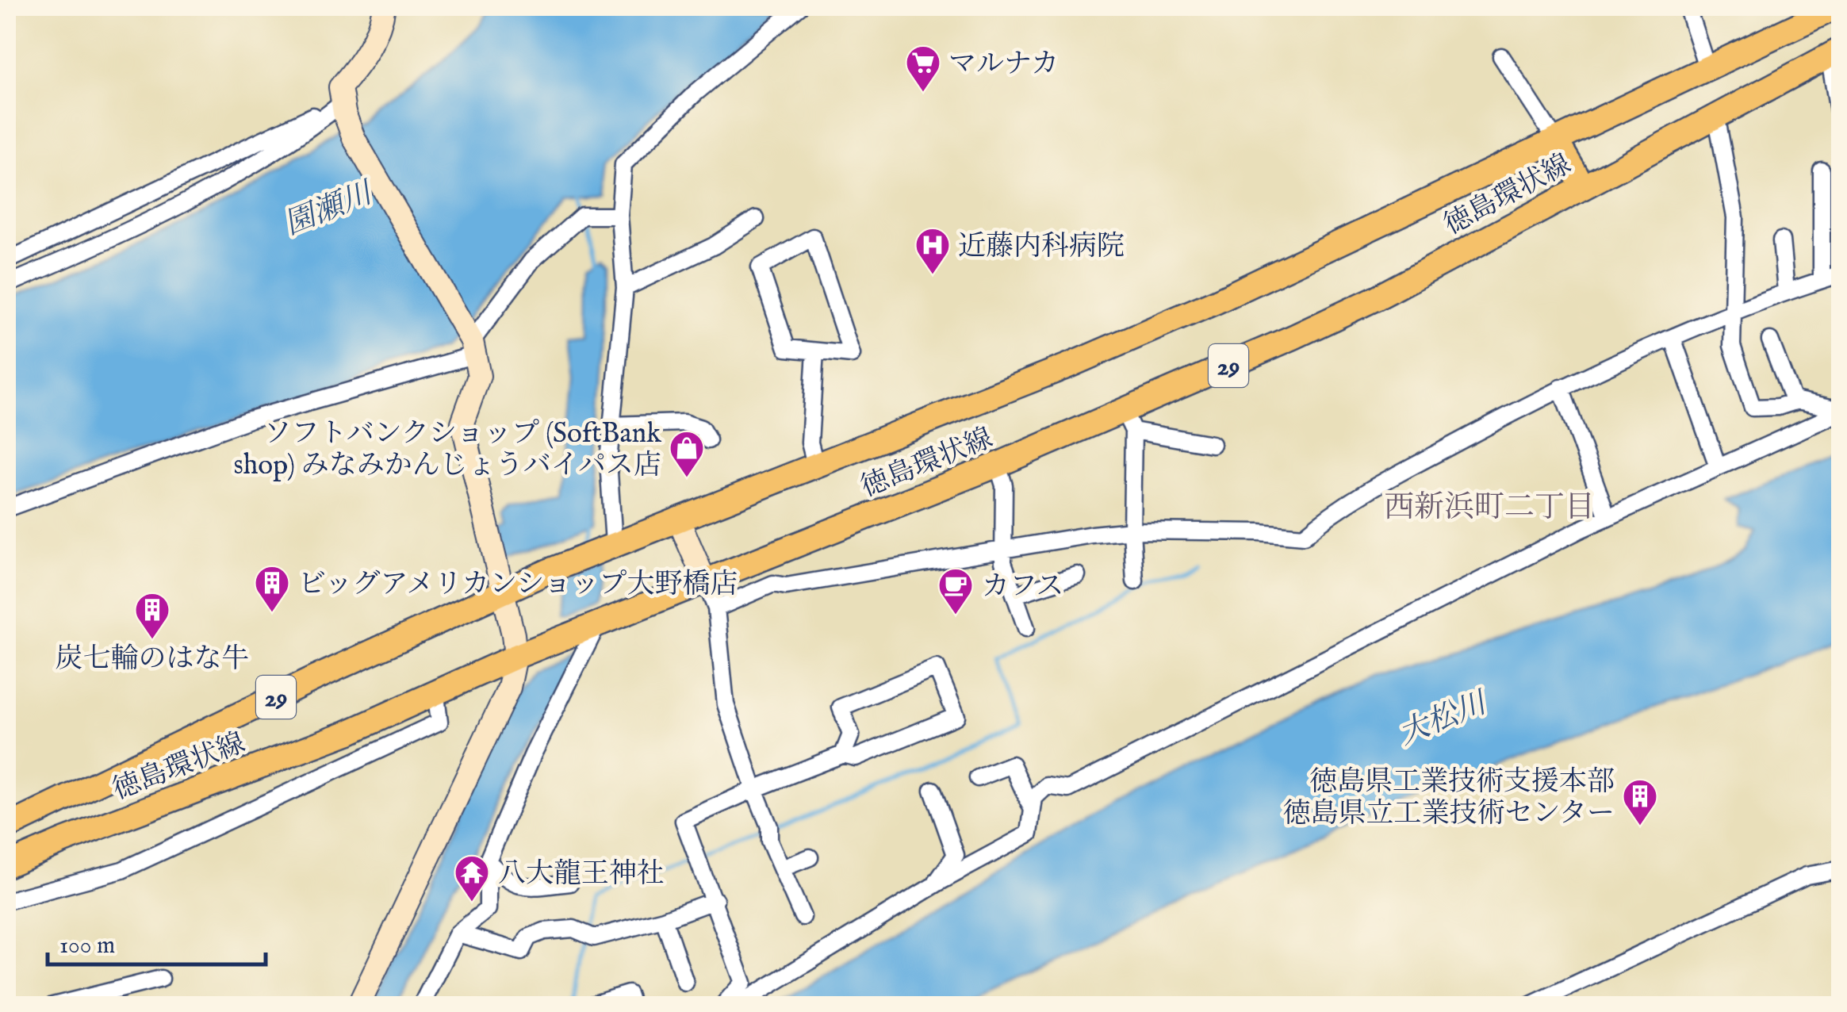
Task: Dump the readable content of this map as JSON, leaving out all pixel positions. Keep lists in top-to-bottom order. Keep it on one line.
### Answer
{"streets":{"main road":["徳島環状線","29"]},"districts":["西新浜町二丁目"],"water":["園瀬川","大松川"],"places":{"supermarket":["マルナカ"],"hospital":["近藤内科病院"],"shop":["ソフトバンクショップ (SoftBank shop) みなみかんじょうバイパス店"],"building":["ビッグアメリカンショップ大野橋店","炭七輪のはな牛","徳島県工業技術支援本部 徳島県立工業技術センター"],"cafe":["カフス"],"temple":["八大龍王神社"]},"scale_bar":"100 m"}
